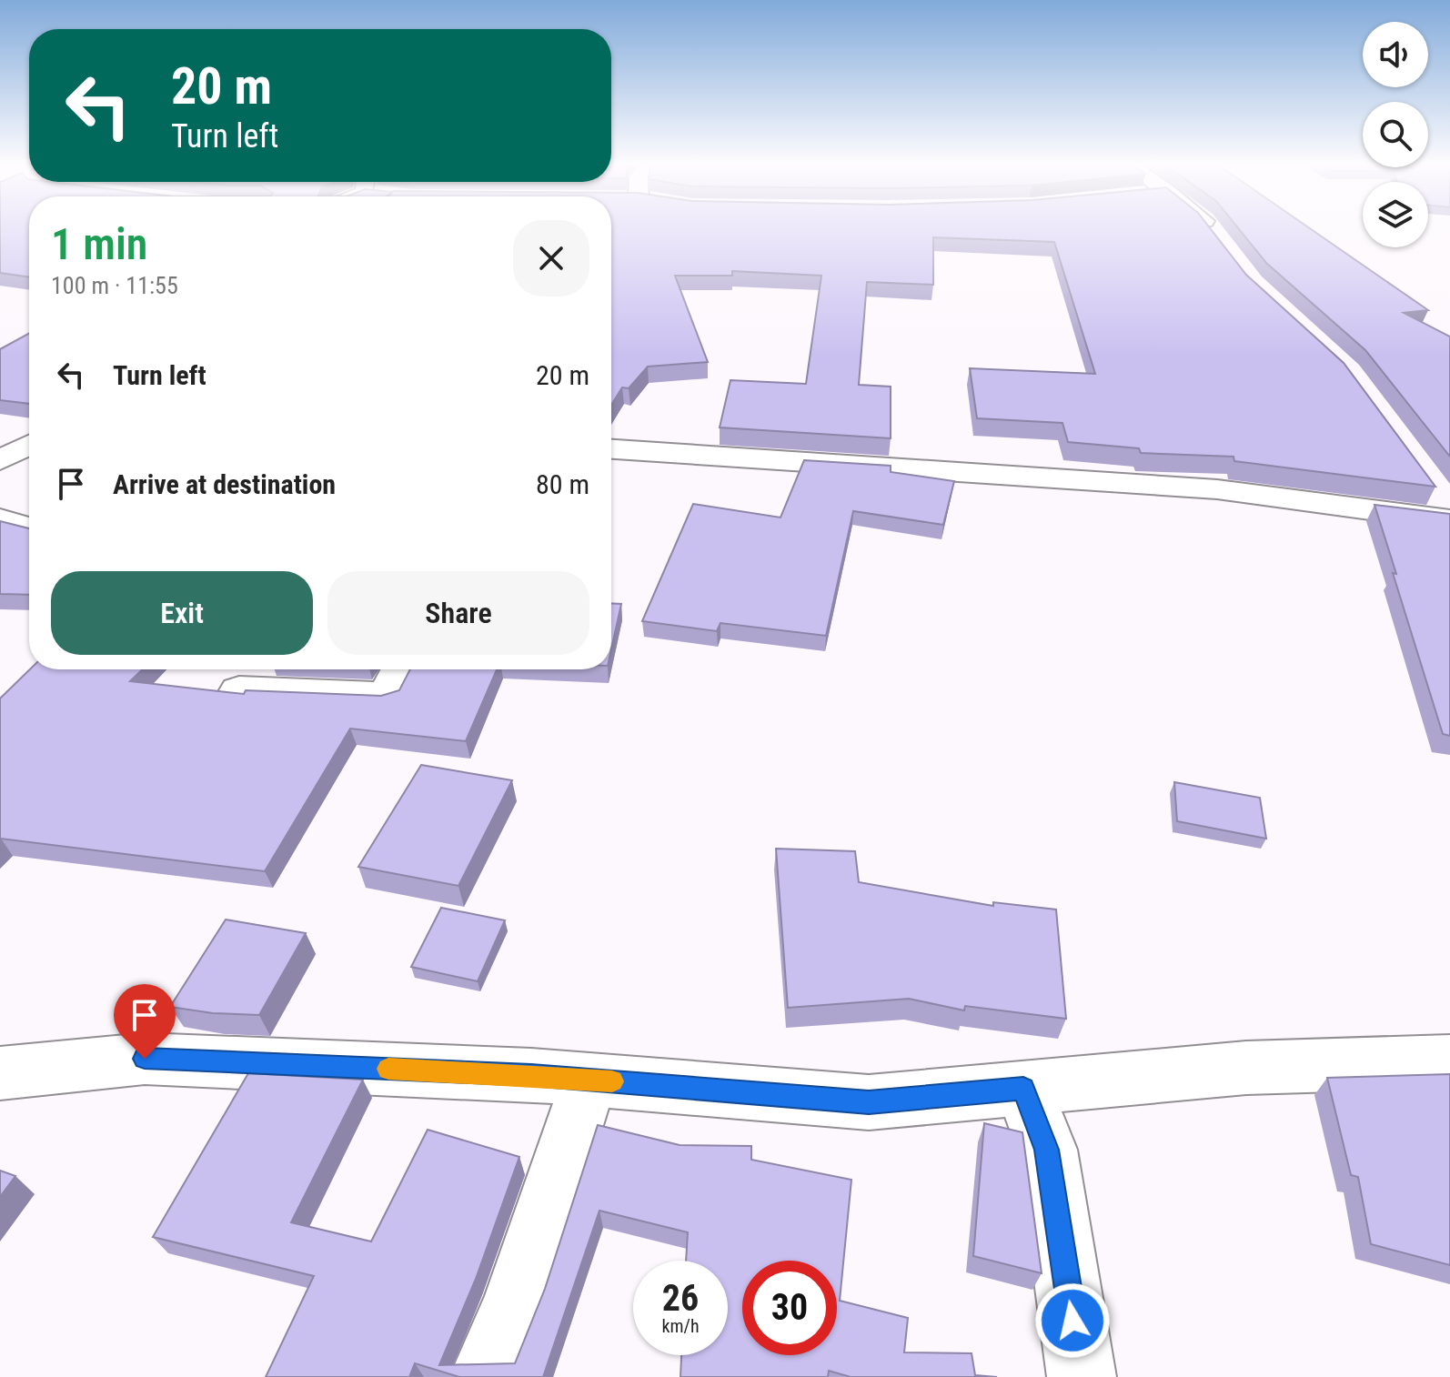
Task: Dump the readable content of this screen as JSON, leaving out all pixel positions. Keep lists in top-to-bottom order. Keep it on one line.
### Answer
{"page":{"turn":["20 m","Turn left"],"heading":["1 min","100 m · 11:55"],"list":[{"name":"Turn left","value":"20 m"},{"name":"Arrive at destination","value":"80 m"}],"buttons":["Exit","Share"],"speed":"26 km/h","limit":"30"}}
